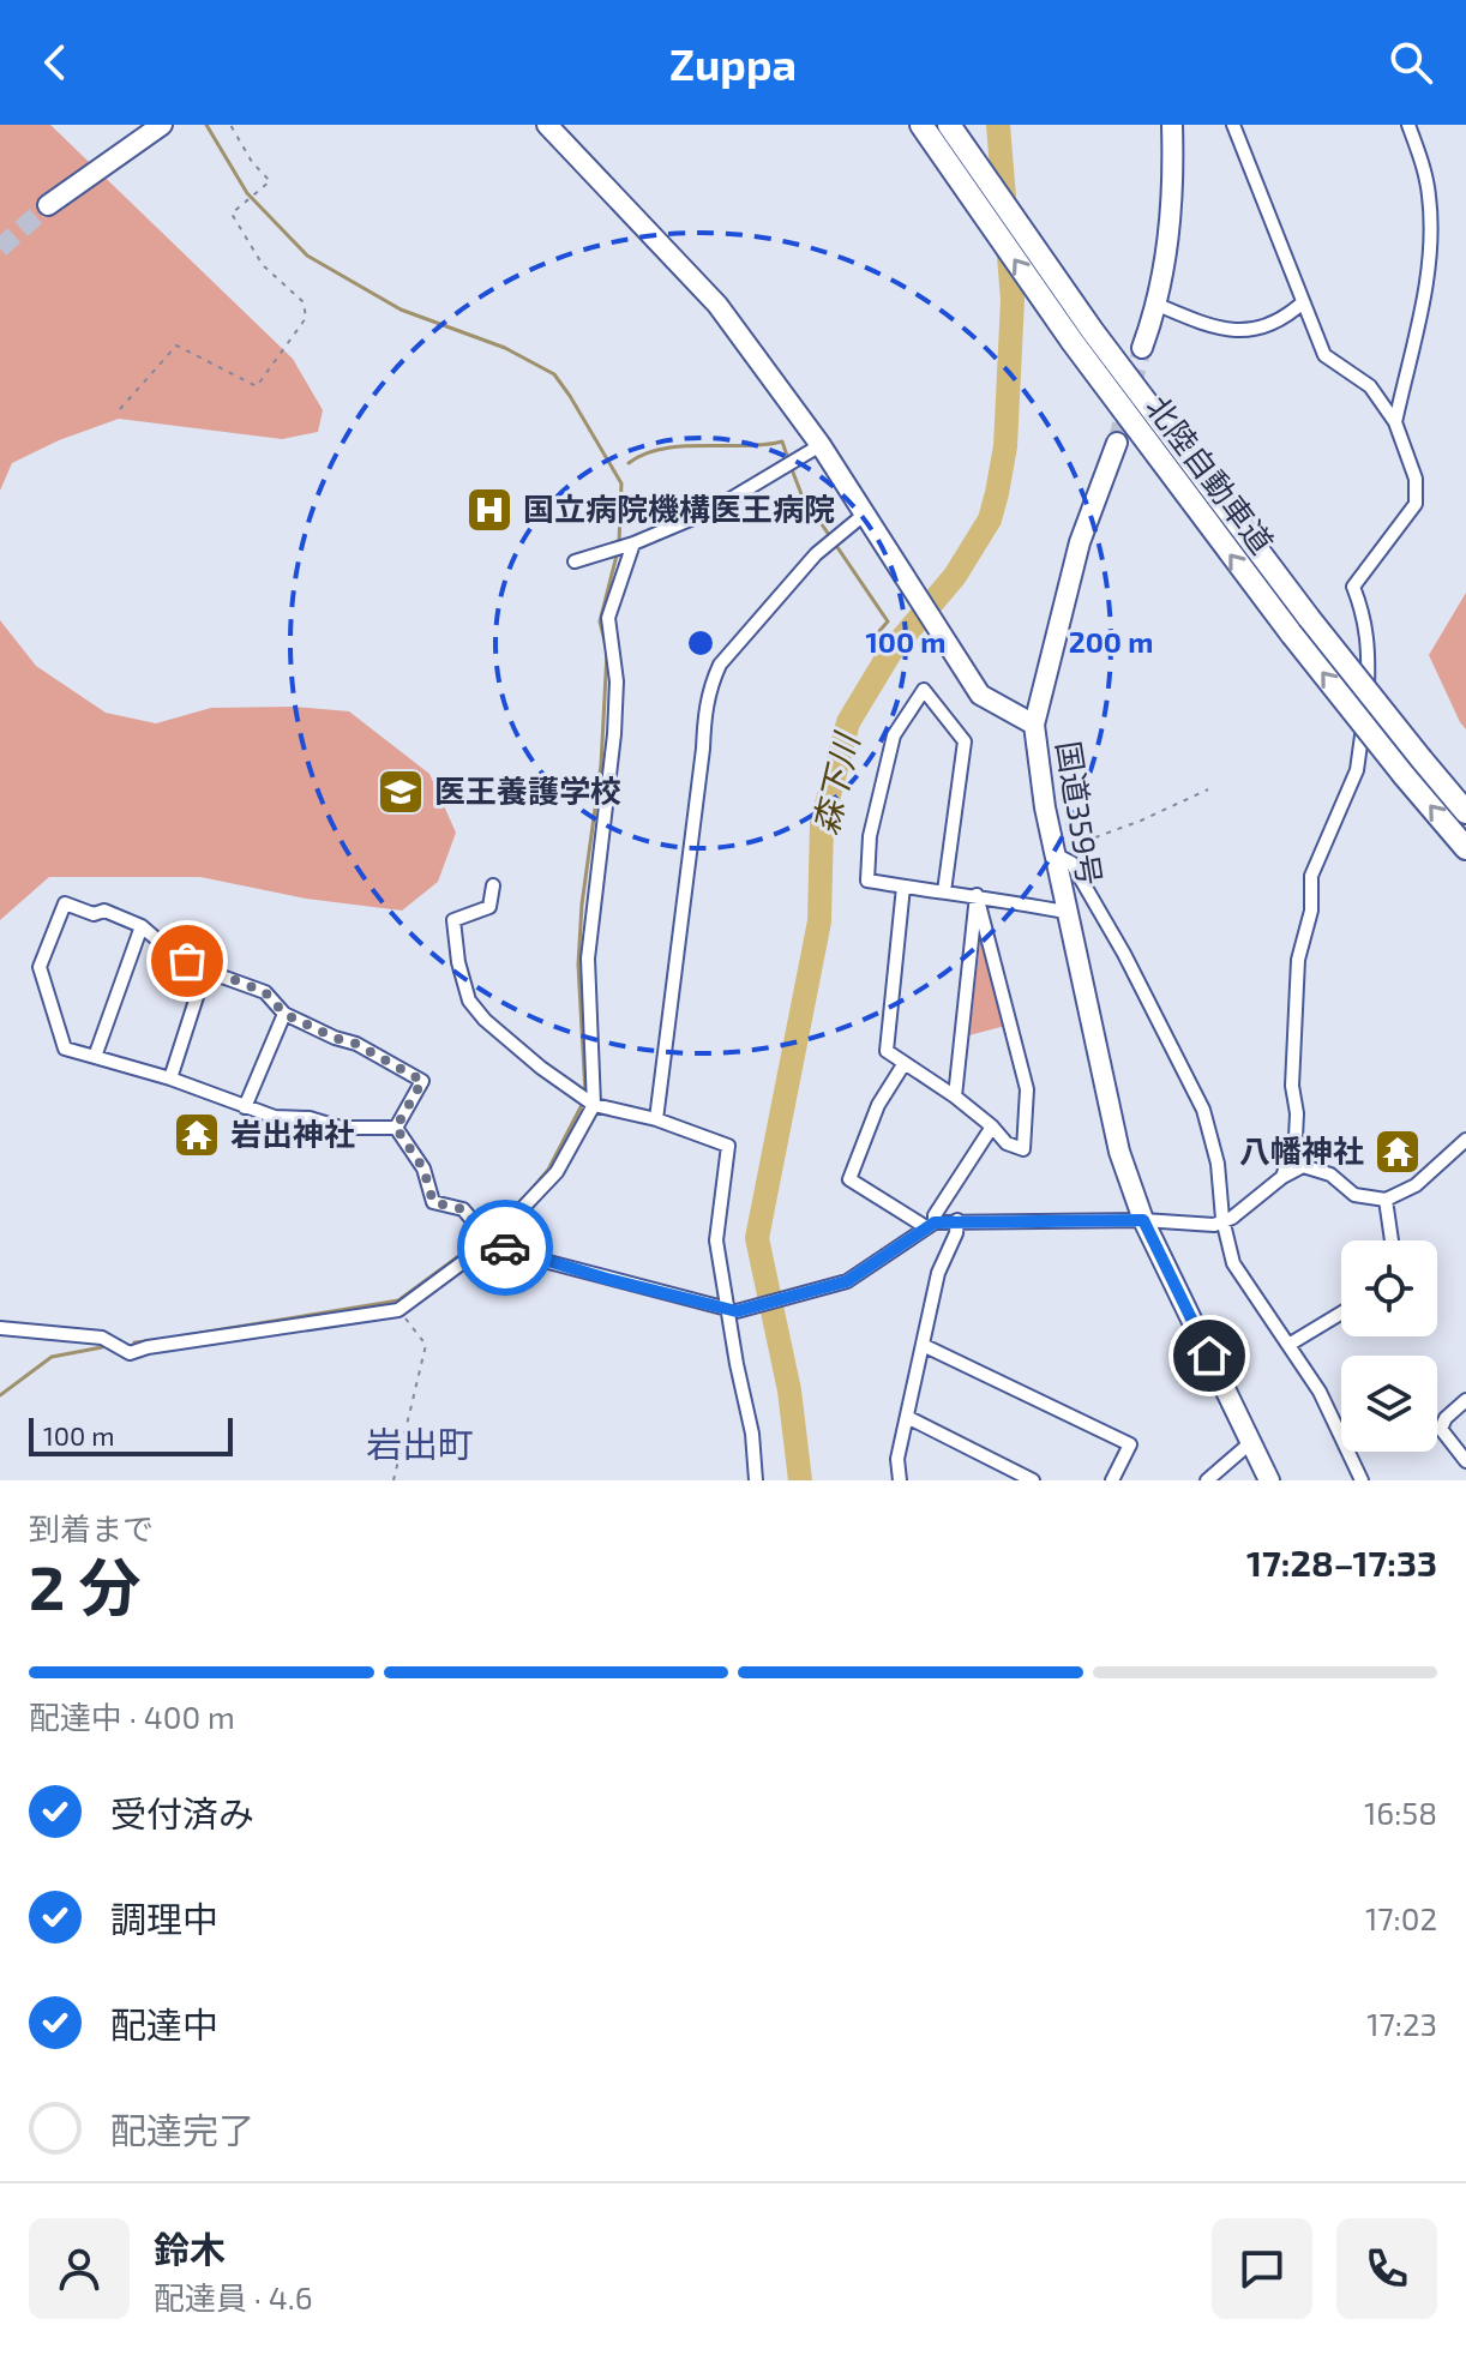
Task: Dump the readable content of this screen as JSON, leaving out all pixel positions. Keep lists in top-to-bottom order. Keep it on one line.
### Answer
{"streets":{"highway":["北陸自動車道","国道359号"]},"districts":["岩出町"],"water":["森下川"],"places":{"hospital":["国立病院機構医王病院"],"school or university":["医王養護学校"],"temple":["岩出神社","八幡神社"]},"scale_bar":"100 m","page":{"header":"Zuppa","scale":"100 m","heading":["2 分","到着まで","17:28–17:33"],"panel":["鈴木","配達員 · 4.6"],"bar":"配達中 · 400 m","list":[["受付済み","16:58"],["調理中","17:02"],["配達中","17:23"],"配達完了"]},"rings":["100 m","200 m"]}
